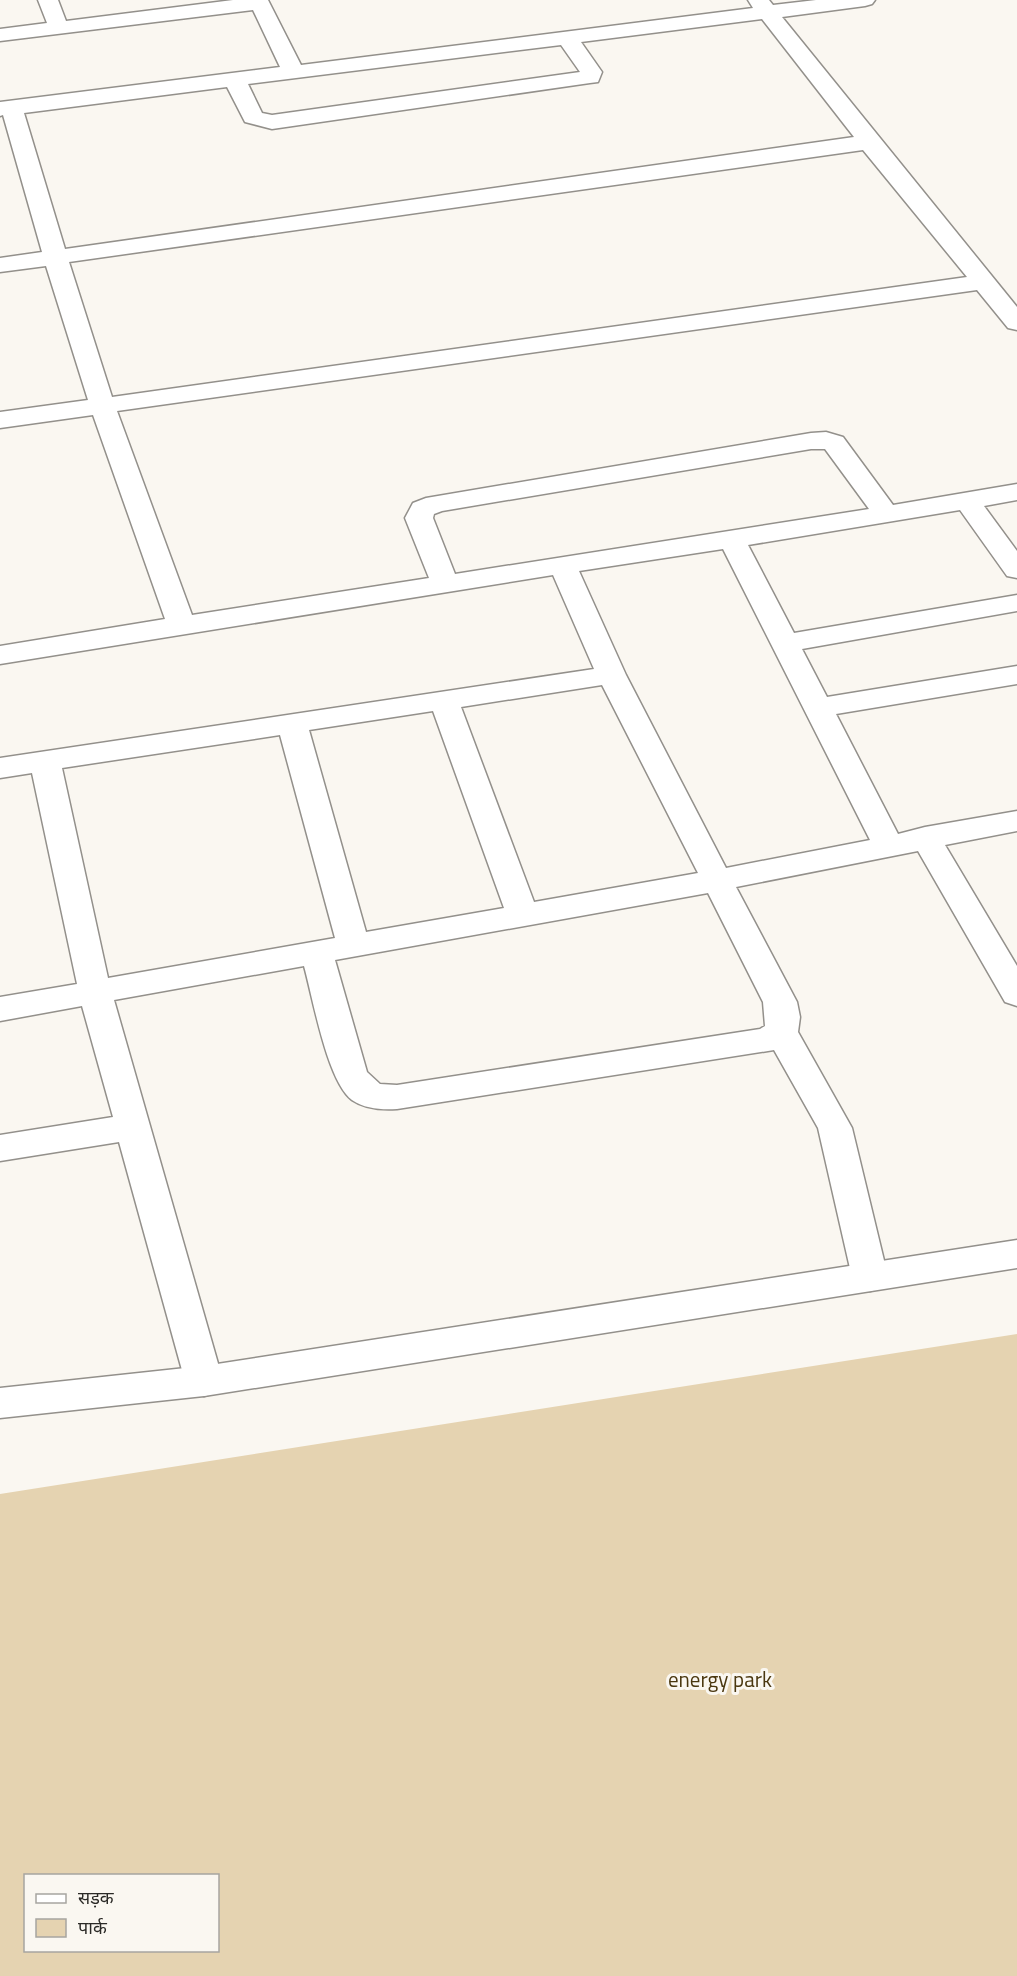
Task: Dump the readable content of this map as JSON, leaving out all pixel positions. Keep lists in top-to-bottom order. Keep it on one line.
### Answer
{"parks":["energy park"],"legend":["सड़क","पार्क"]}
